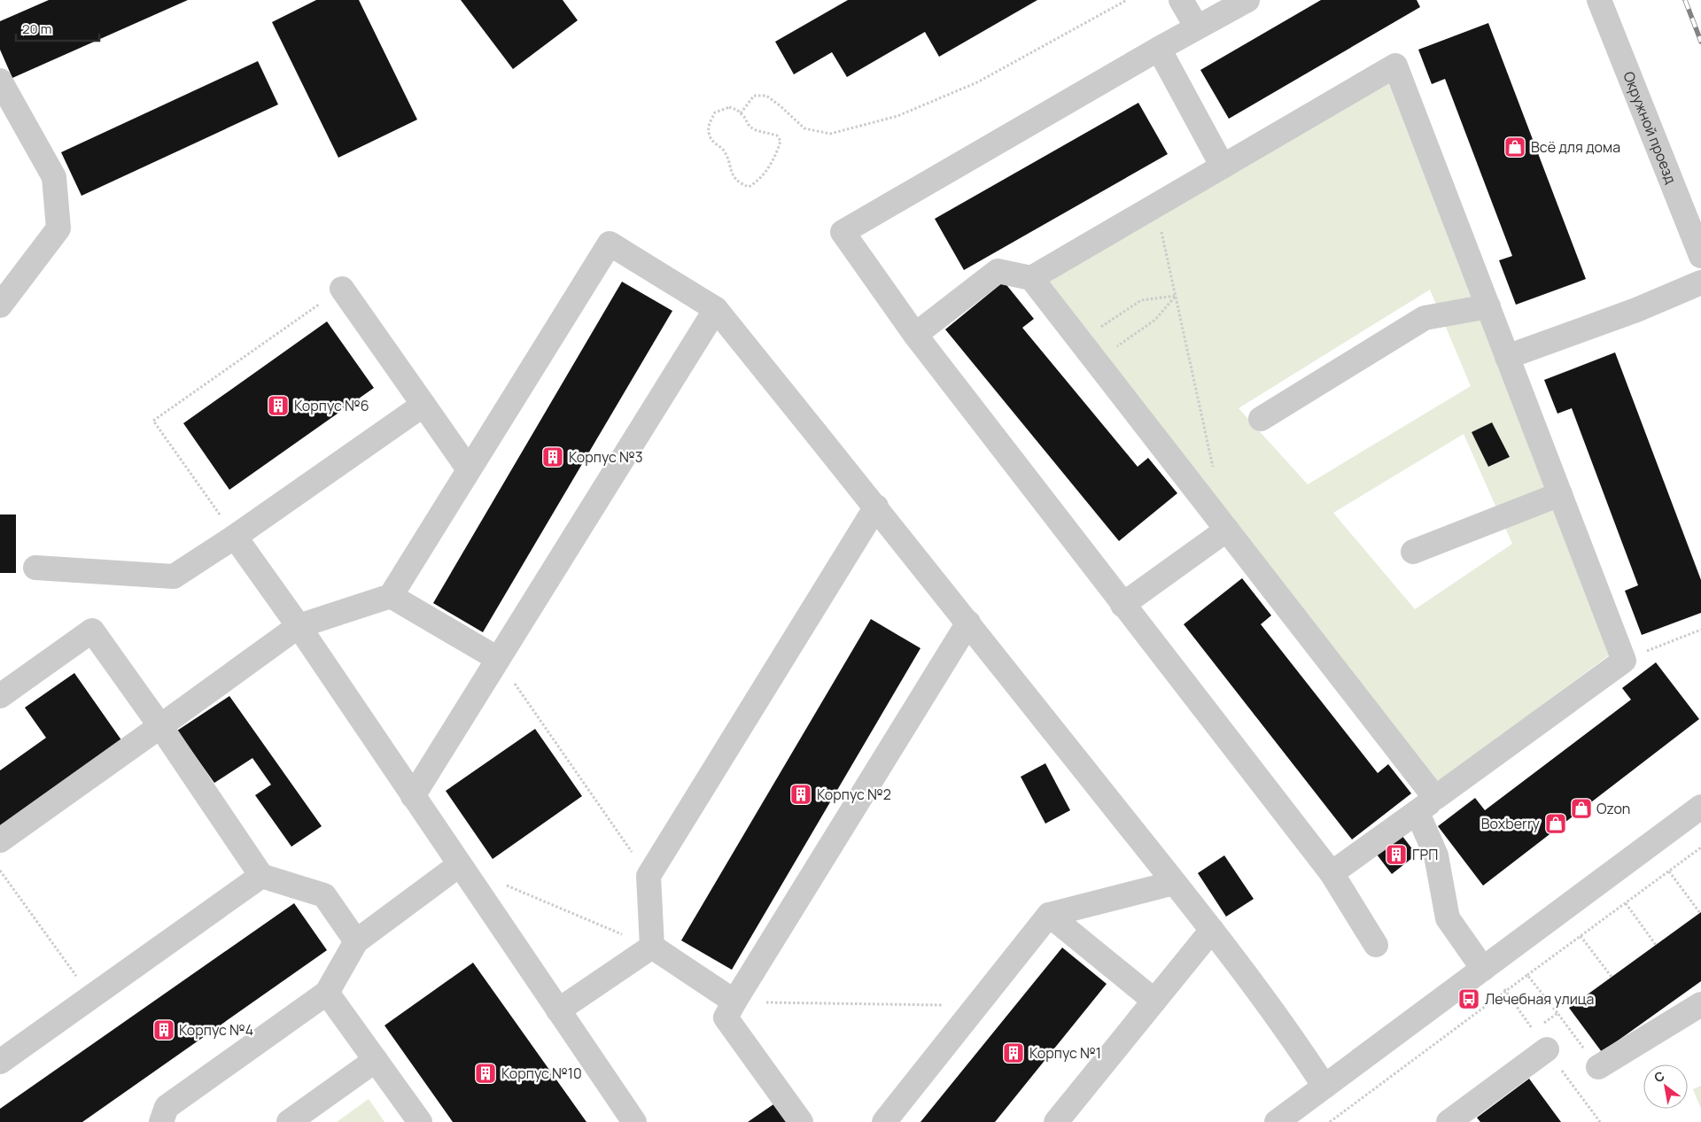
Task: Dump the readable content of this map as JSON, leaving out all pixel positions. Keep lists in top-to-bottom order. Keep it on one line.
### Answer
{"streets":{"street":["Окружной проезд"]},"places":{"shop":["Всё для дома","Ozon","Boxberry"],"building":["Корпус №6","Корпус №3","Корпус №2","ГРП","Корпус №4","Корпус №1","Корпус №10"],"bus stop":["Лечебная улица"]},"scale_bar":"20 m","north":"top left"}
